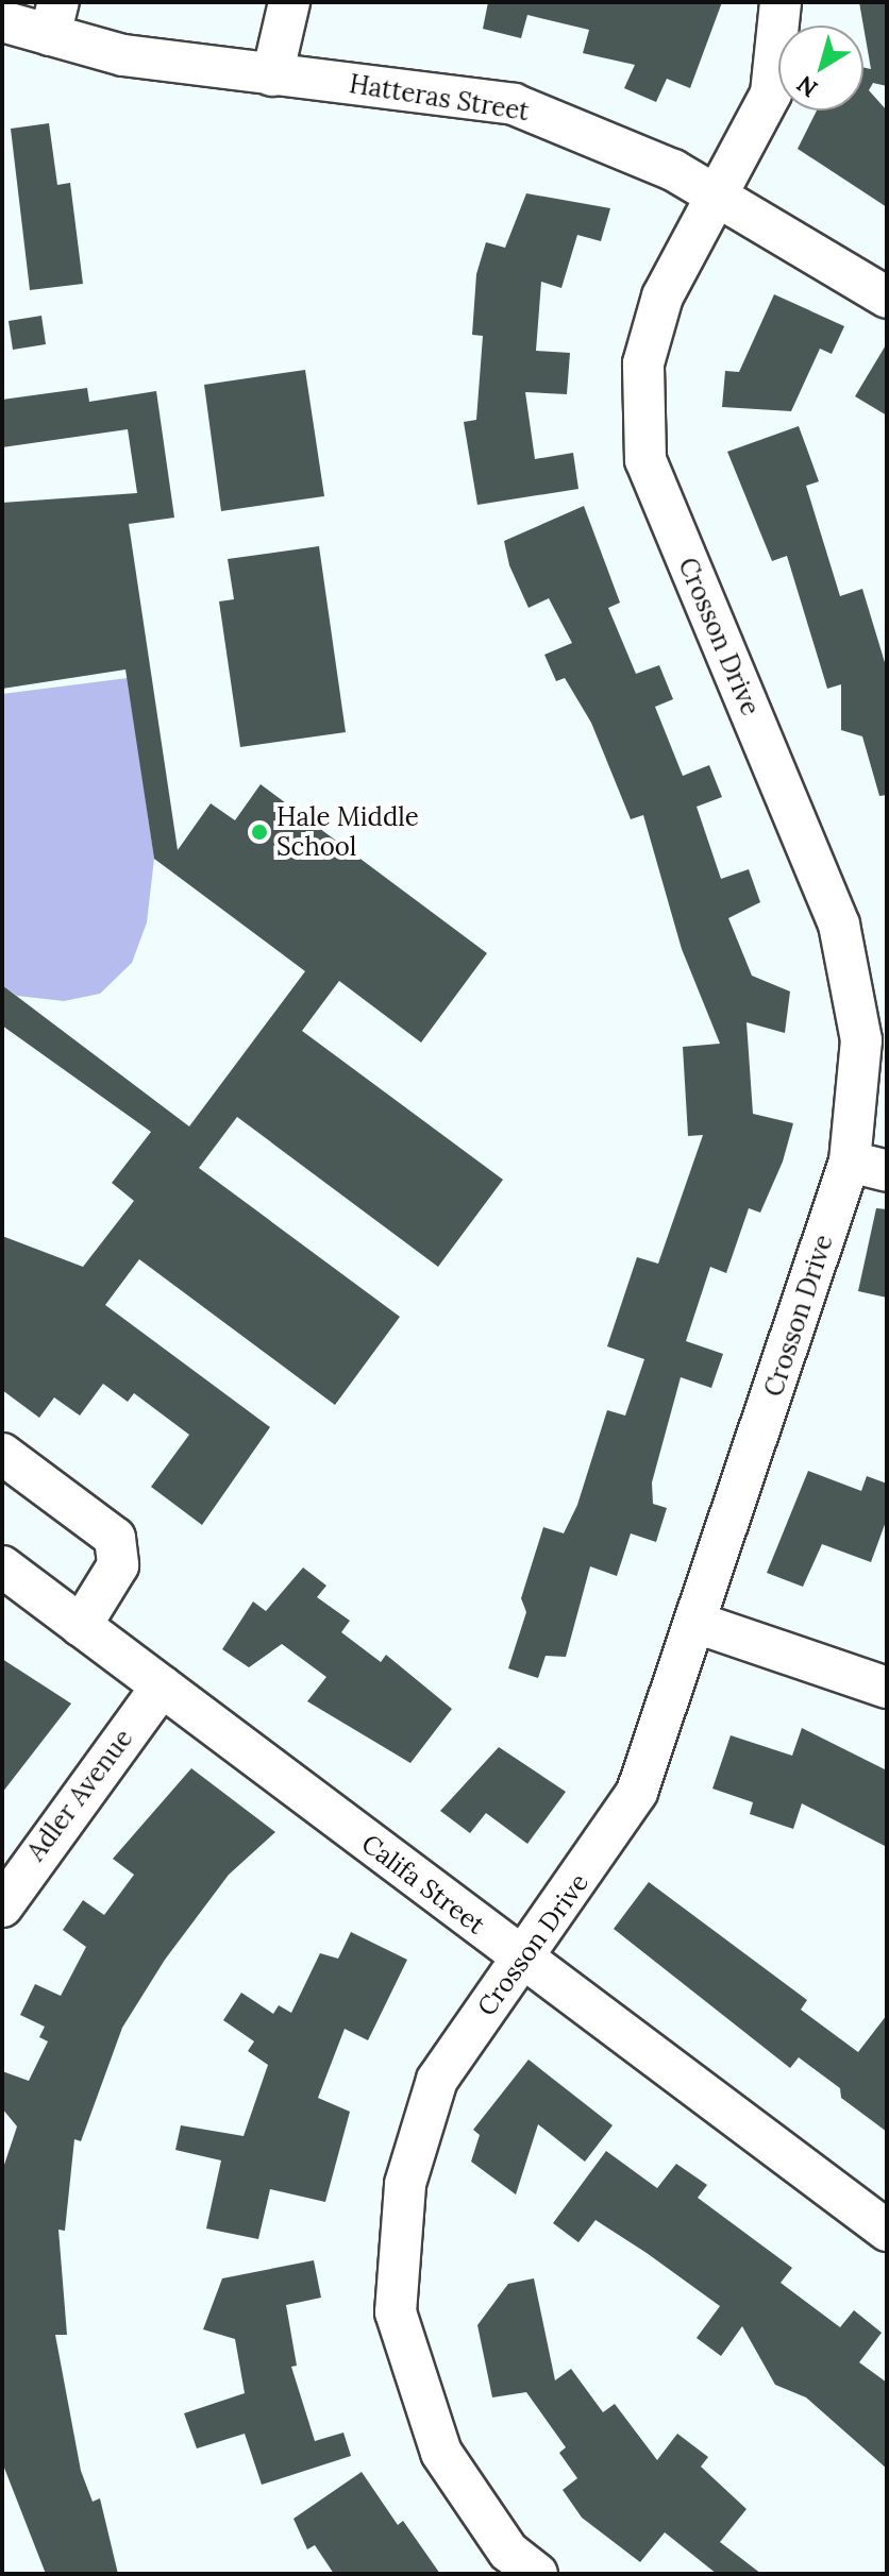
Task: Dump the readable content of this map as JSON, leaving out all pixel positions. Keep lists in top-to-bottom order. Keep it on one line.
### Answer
{"streets":{"street":["Hatteras Street","Crosson Drive","Adler Avenue","Califa Street"]},"crossings":[["Hatteras Street","Crosson Drive"],["Crosson Drive","Califa Street"],["Adler Avenue","Califa Street"]],"places":["Hale Middle School"],"north":"bottom left"}
